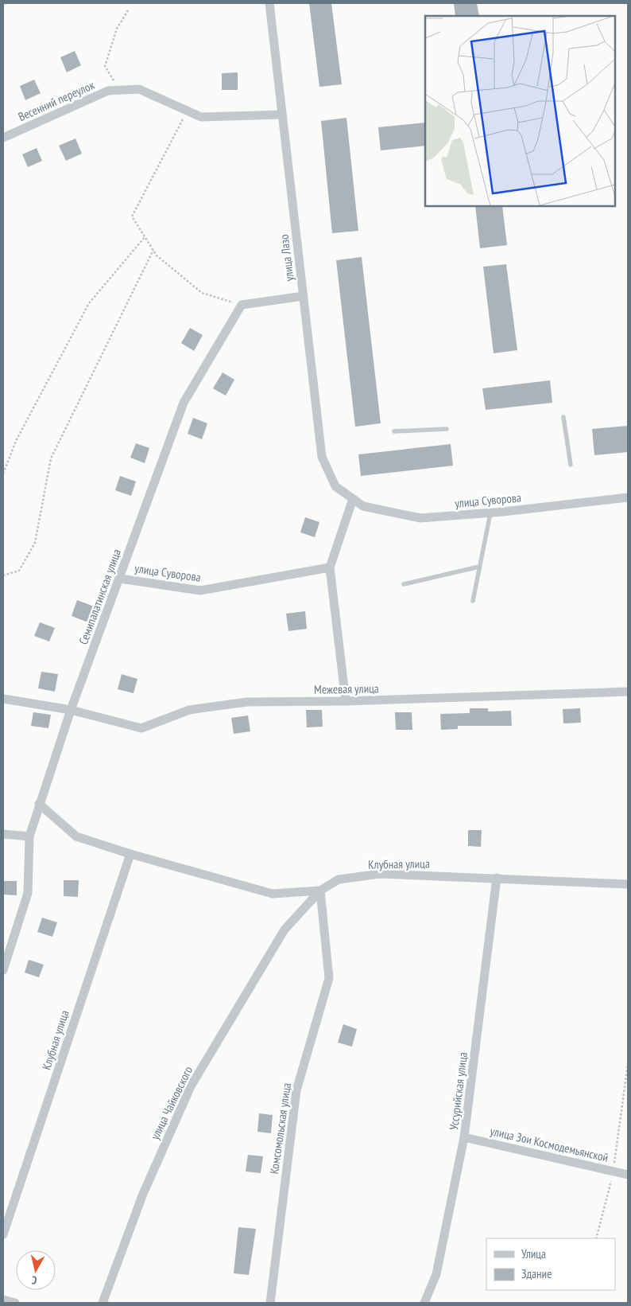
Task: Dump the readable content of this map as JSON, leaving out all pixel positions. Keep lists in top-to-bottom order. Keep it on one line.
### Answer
{"streets":{"street":["Весенний переулок","улица Лазо","улица Суворова","Семипалатинская улица","Межевая улица","Клубная улица","Уссурийская улица","улица Чайковского","Комсомольская улица","улица Зои Космодемьянской"]},"crossings":[["Весенний переулок","улица Лазо"],["улица Лазо","улица Суворова"],["улица Суворова","Семипалатинская улица"],["Семипалатинская улица","Межевая улица"],["Семипалатинская улица","Клубная улица"],["Клубная улица","Уссурийская улица"],["Клубная улица","улица Чайковского"],["Клубная улица","Комсомольская улица"],["Уссурийская улица","улица Зои Космодемьянской"],["улица Чайковского","Комсомольская улица"]],"legend":["Улица","Здание"],"north":"bottom"}
